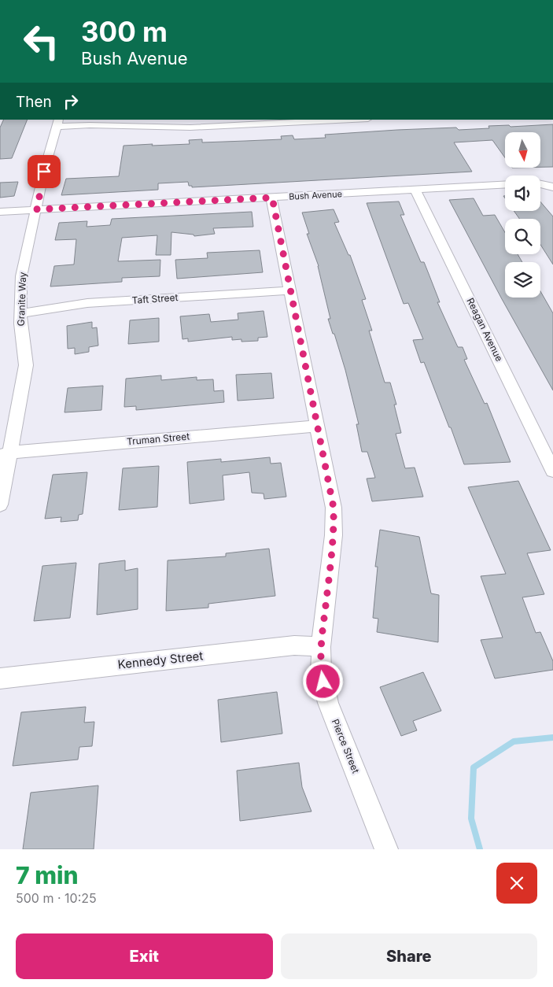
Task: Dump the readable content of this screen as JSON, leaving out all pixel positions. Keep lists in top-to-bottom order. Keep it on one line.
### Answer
{"streets":{"street":["Bush Avenue","Granite Way","Taft Street","Reagan Avenue","Truman Street","Kennedy Street","Pierce Street"]},"crossings":[["Bush Avenue","Granite Way"],["Bush Avenue","Reagan Avenue"],["Bush Avenue","Pierce Street"],["Granite Way","Taft Street"],["Granite Way","Truman Street"],["Taft Street","Pierce Street"],["Truman Street","Pierce Street"],["Kennedy Street","Pierce Street"]],"north":"bottom","page":{"turn":["300 m","Bush Avenue"],"then":"Then","heading":["7 min","500 m · 10:25"],"buttons":["Exit","Share"]}}
